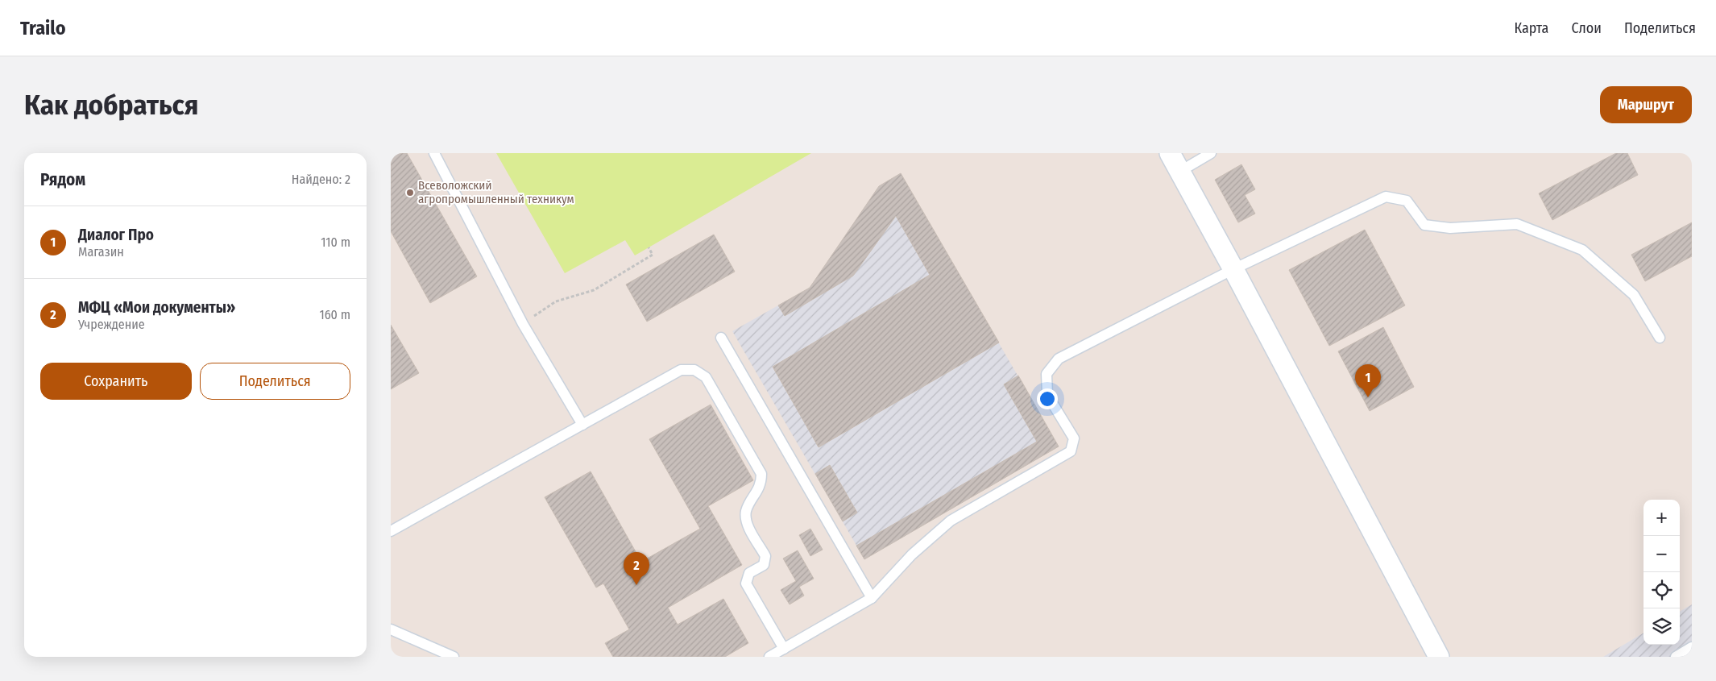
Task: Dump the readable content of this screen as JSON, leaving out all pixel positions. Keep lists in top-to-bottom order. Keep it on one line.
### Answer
{"places":["Всеволожский агропромышленный техникум"],"page":{"header":"Trailo","nav":["Карта","Слои","Поделиться"],"buttons":["Маршрут",["Сохранить","Поделиться"]],"title":"Как добраться","heading":["Рядом","Найдено: 2"],"list":[{"mark":"1","name":"Диалог Про","note":"Магазин","value":"110 m"},{"mark":"2","name":"МФЦ «Мои документы»","note":"Учреждение","value":"160 m"}],"pins":["1","2"],"map_buttons":["+","−"]}}
